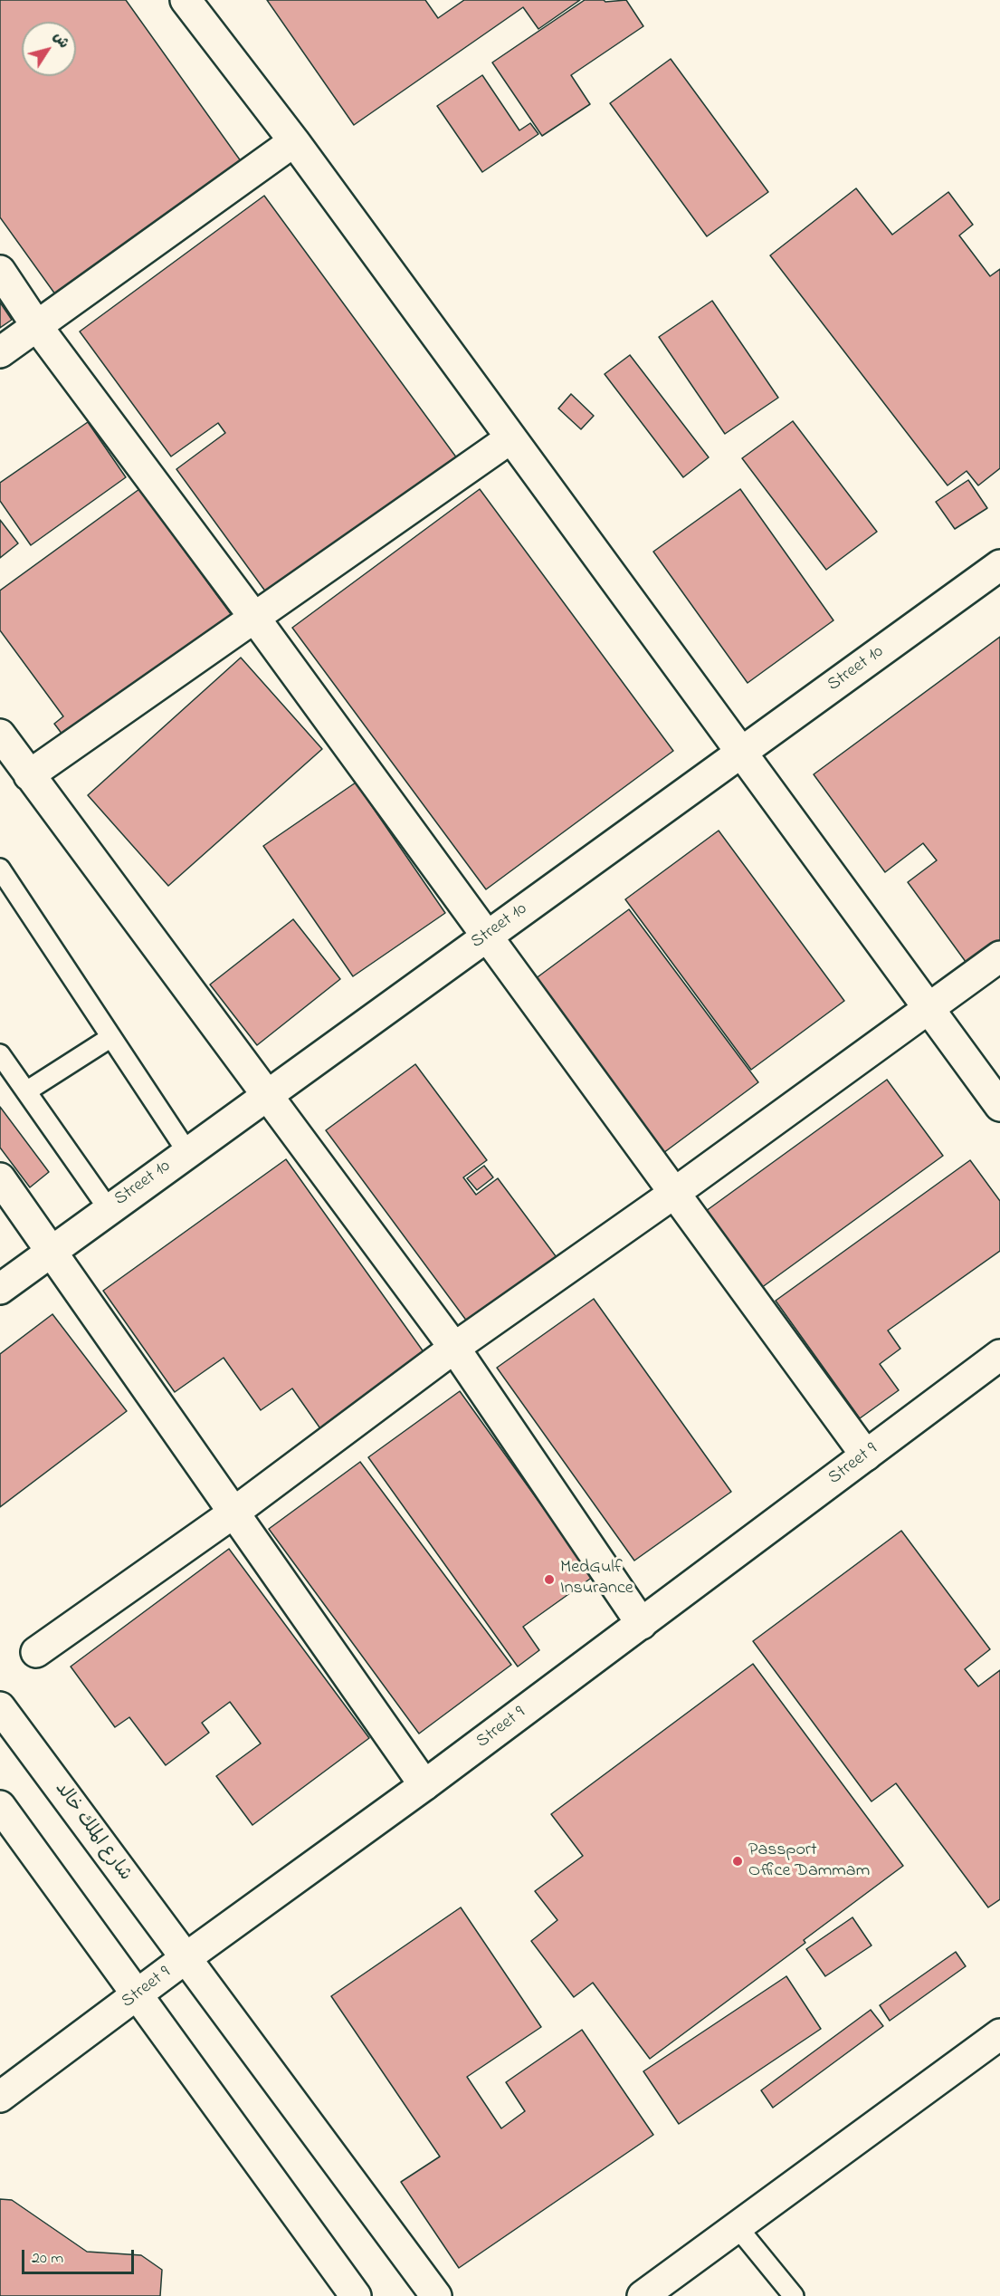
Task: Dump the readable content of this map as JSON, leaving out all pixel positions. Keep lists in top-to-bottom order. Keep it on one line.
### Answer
{"streets":{"street":["Street 10","Street 9","شارع الملك خالد"]},"crossings":[["Street 9","شارع الملك خالد"]],"places":["MedGulf Insurance","Passport Office Dammam"],"scale_bar":"20 m","north":"top right"}
